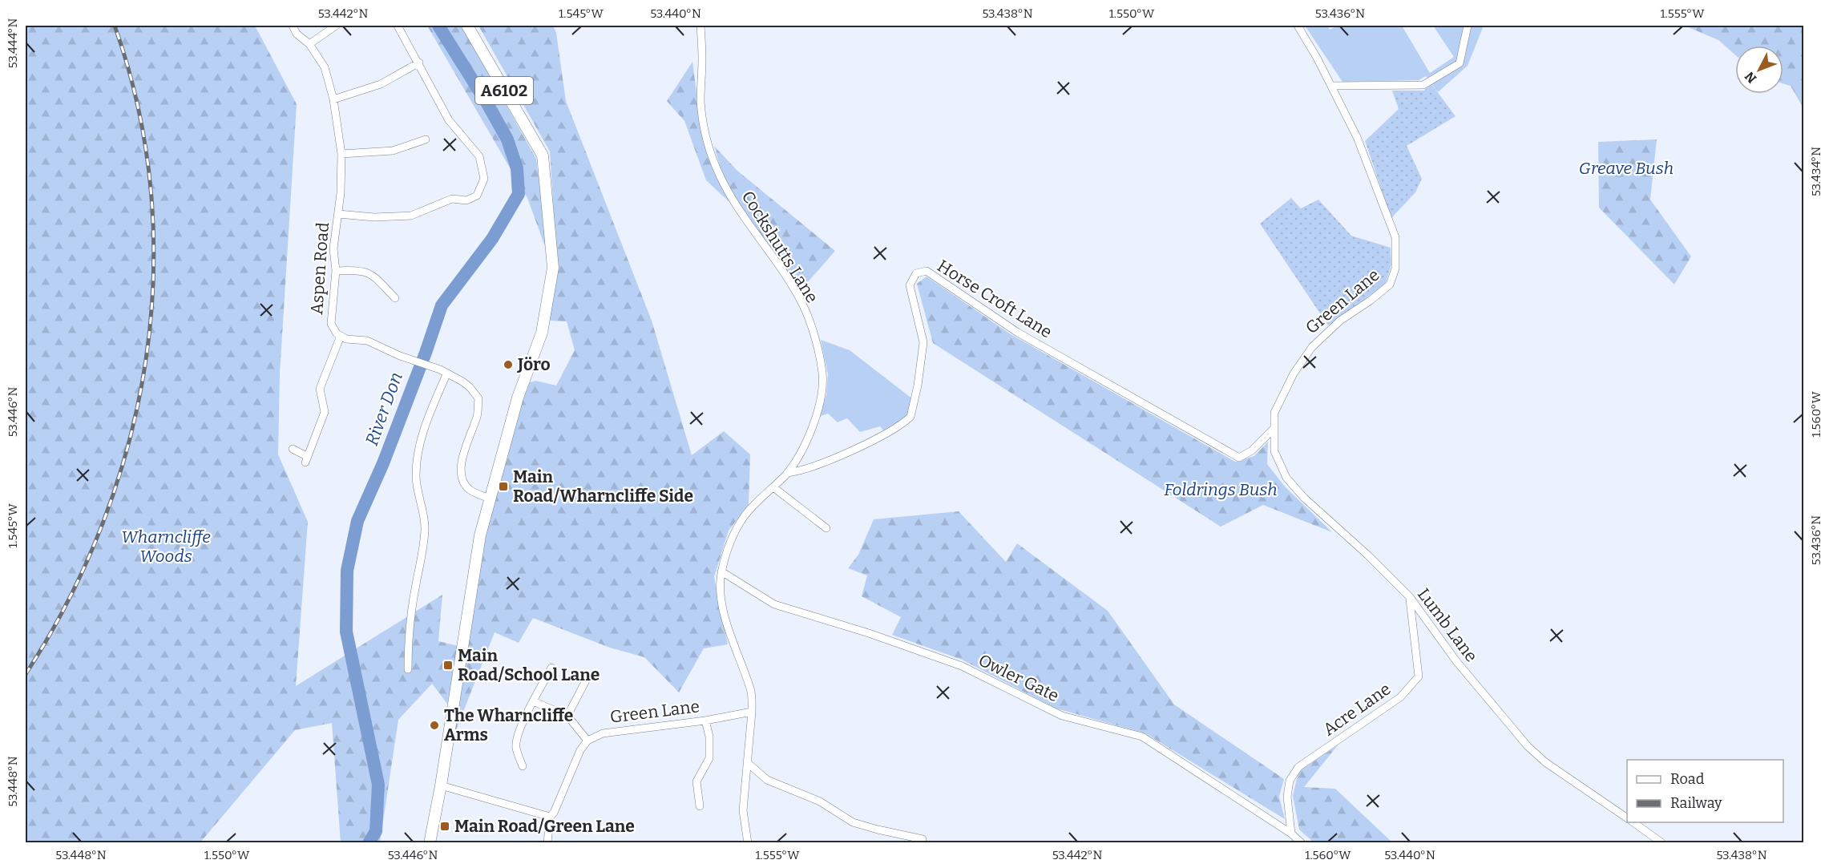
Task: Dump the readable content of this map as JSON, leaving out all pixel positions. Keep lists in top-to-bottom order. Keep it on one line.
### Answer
{"streets":{"main road":["A6102"],"street":["Cockshutts Lane","Aspen Road","Horse Croft Lane","Green Lane","Lumb Lane","Owler Gate","Acre Lane"]},"crossings":[["A6102","Aspen Road"],["Cockshutts Lane","Horse Croft Lane"],["Cockshutts Lane","Owler Gate"],["Horse Croft Lane","Green Lane"],["Horse Croft Lane","Lumb Lane"],["Green Lane","Lumb Lane"],["Lumb Lane","Acre Lane"],["Owler Gate","Acre Lane"]],"water":["River Don"],"parks":["Greave Bush","Foldrings Bush","Wharncliffe Woods"],"places":{"other":["Jöro","The Wharncliffe Arms"],"transit":["Main Road/Wharncliffe Side","Main Road/School Lane","Main Road/Green Lane"]},"legend":["Road","Railway"],"north":"bottom left","coordinates":["53.442°N","1.545°W","53.440°N","53.438°N","1.550°W","53.436°N","1.555°W","53.444°N","53.434°N","53.446°N","1.560°W","53.448°N"]}
